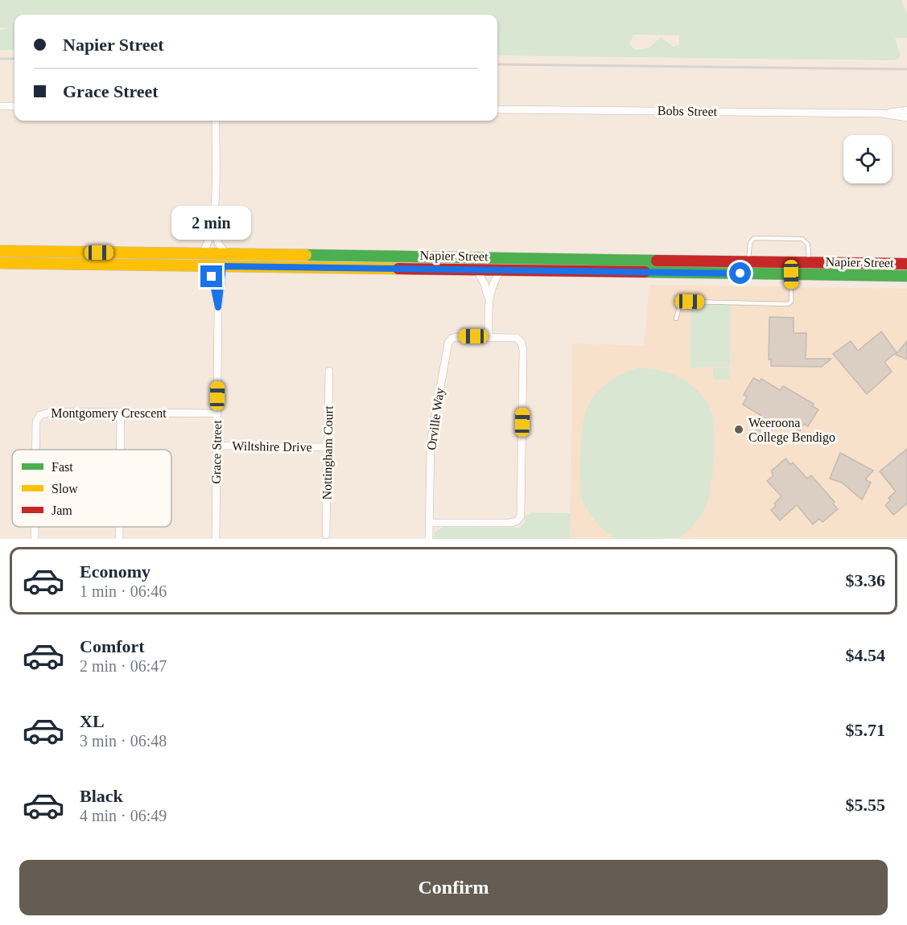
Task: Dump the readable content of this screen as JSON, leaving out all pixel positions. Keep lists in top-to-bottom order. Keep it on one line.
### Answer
{"streets":{"highway":["Napier Street"],"street":["Bobs Street","Montgomery Crescent","Orville Way","Wiltshire Drive","Grace Street","Nottingham Court"]},"crossings":[["Napier Street","Grace Street"],["Montgomery Crescent","Grace Street"],["Wiltshire Drive","Grace Street"],["Wiltshire Drive","Nottingham Court"]],"places":["Weeroona College Bendigo"],"legend":["Fast","Slow","Jam"],"page":{"banner":["Napier Street","Grace Street"],"bubble":"2 min","list":[{"name":"Economy","note":"1 min · 06:46","value":"$3.36"},{"name":"Comfort","note":"2 min · 06:47","value":"$4.54"},{"name":"XL","note":"3 min · 06:48","value":"$5.71"},{"name":"Black","note":"4 min · 06:49","value":"$5.55"}],"buttons":"Confirm"}}
